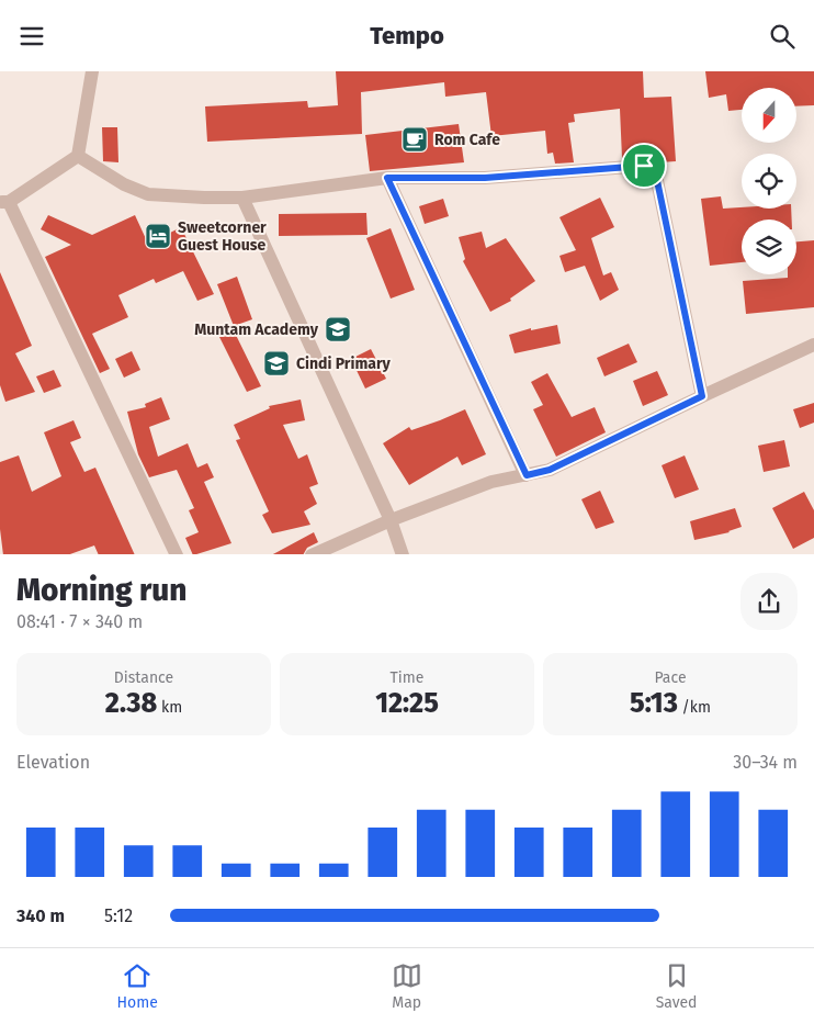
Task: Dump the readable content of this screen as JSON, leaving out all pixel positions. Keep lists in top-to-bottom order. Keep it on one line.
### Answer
{"places":{"cafe":["Rom Cafe"],"hotel":["Sweetcorner Guest House"],"school or university":["Muntam Academy","Cindi Primary"]},"north":"bottom","page":{"header":"Tempo","heading":["Morning run","08:41 · 7 × 340 m"],"stats":[["Distance","2.38 km"],["Time","12:25"],["Pace","5:13 /km"]],"chart":["Elevation","30–34 m"],"list":[{"name":"340 m","note":"5:12"}],"tabs":["Home","Map","Saved"]}}
